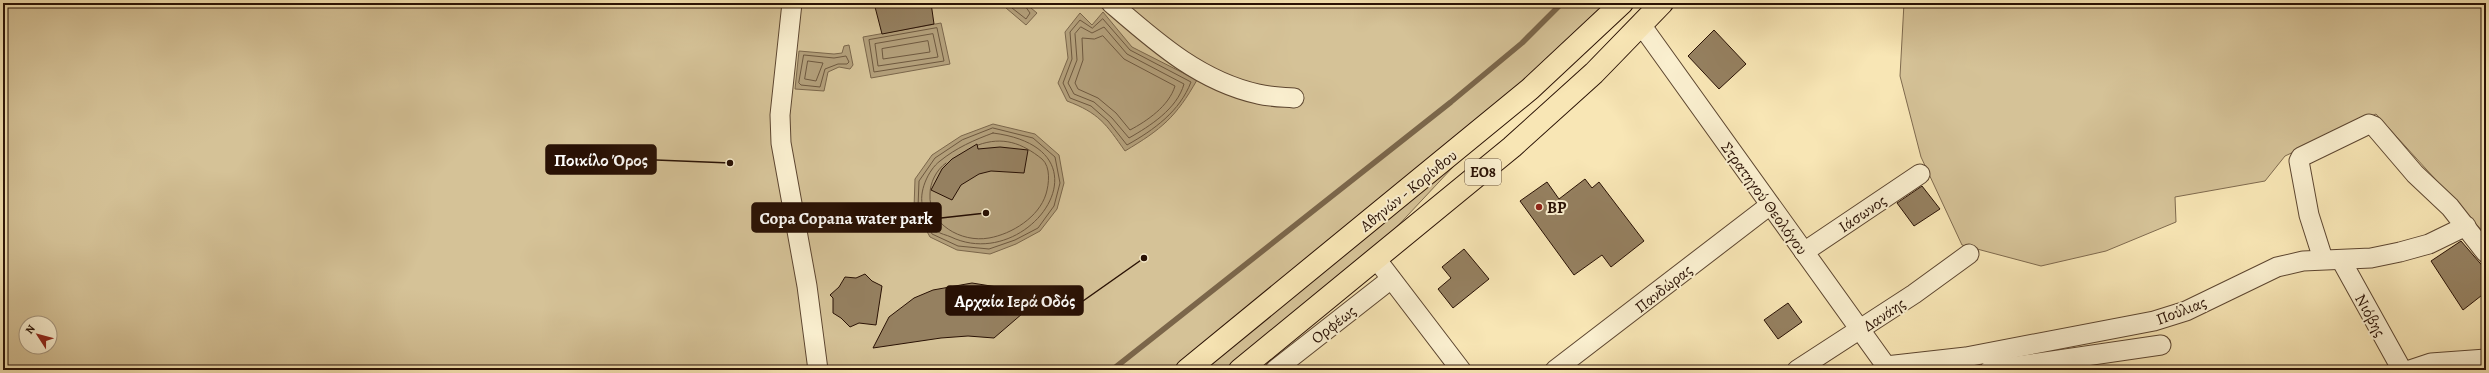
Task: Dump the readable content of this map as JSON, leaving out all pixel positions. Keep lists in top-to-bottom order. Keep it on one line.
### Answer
{"streets":{"highway":["ΕΟ8","Αθηνών - Κορίνθου"],"street":["Στρατηγού Θεολόγου","Ιάσωνος","Πανδώρας","Πούλιας","Δανάης","Νιόβης","Ορφέως"]},"crossings":[["Αθηνών - Κορίνθου","Στρατηγού Θεολόγου"],["Στρατηγού Θεολόγου","Ιάσωνος"],["Στρατηγού Θεολόγου","Πανδώρας"],["Στρατηγού Θεολόγου","Πούλιας"],["Στρατηγού Θεολόγου","Δανάης"],["Πούλιας","Νιόβης"]],"places":["Ποικίλο Όρος","BP","Copa Copana water park","Αρχαία Ιερά Οδός"],"north":"top left"}
